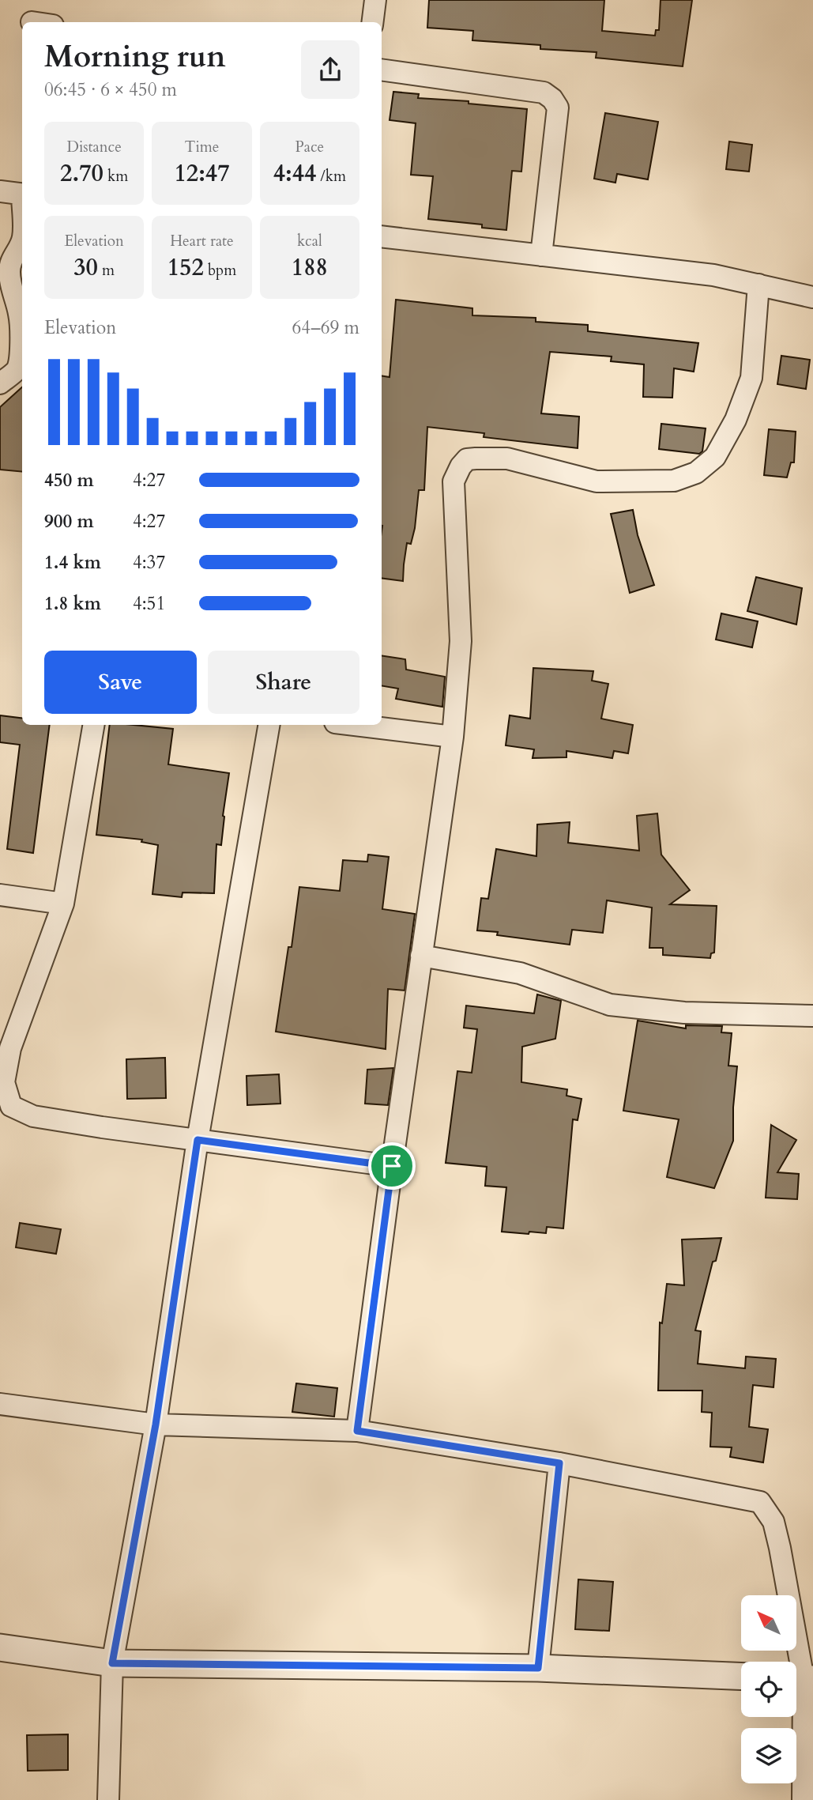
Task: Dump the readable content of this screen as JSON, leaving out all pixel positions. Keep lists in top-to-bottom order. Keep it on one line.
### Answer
{"north":"top left","page":{"heading":["Morning run","06:45 · 6 × 450 m"],"stats":[["Distance","2.70 km"],["Time","12:47"],["Pace","4:44 /km"],["Elevation","30 m"],["Heart rate","152 bpm"],["kcal","188"]],"chart":["Elevation","64–69 m"],"list":[{"name":"450 m","note":"4:27"},{"name":"900 m","note":"4:27"},{"name":"1.4 km","note":"4:37"},{"name":"1.8 km","note":"4:51"}],"buttons":["Save","Share"]}}
